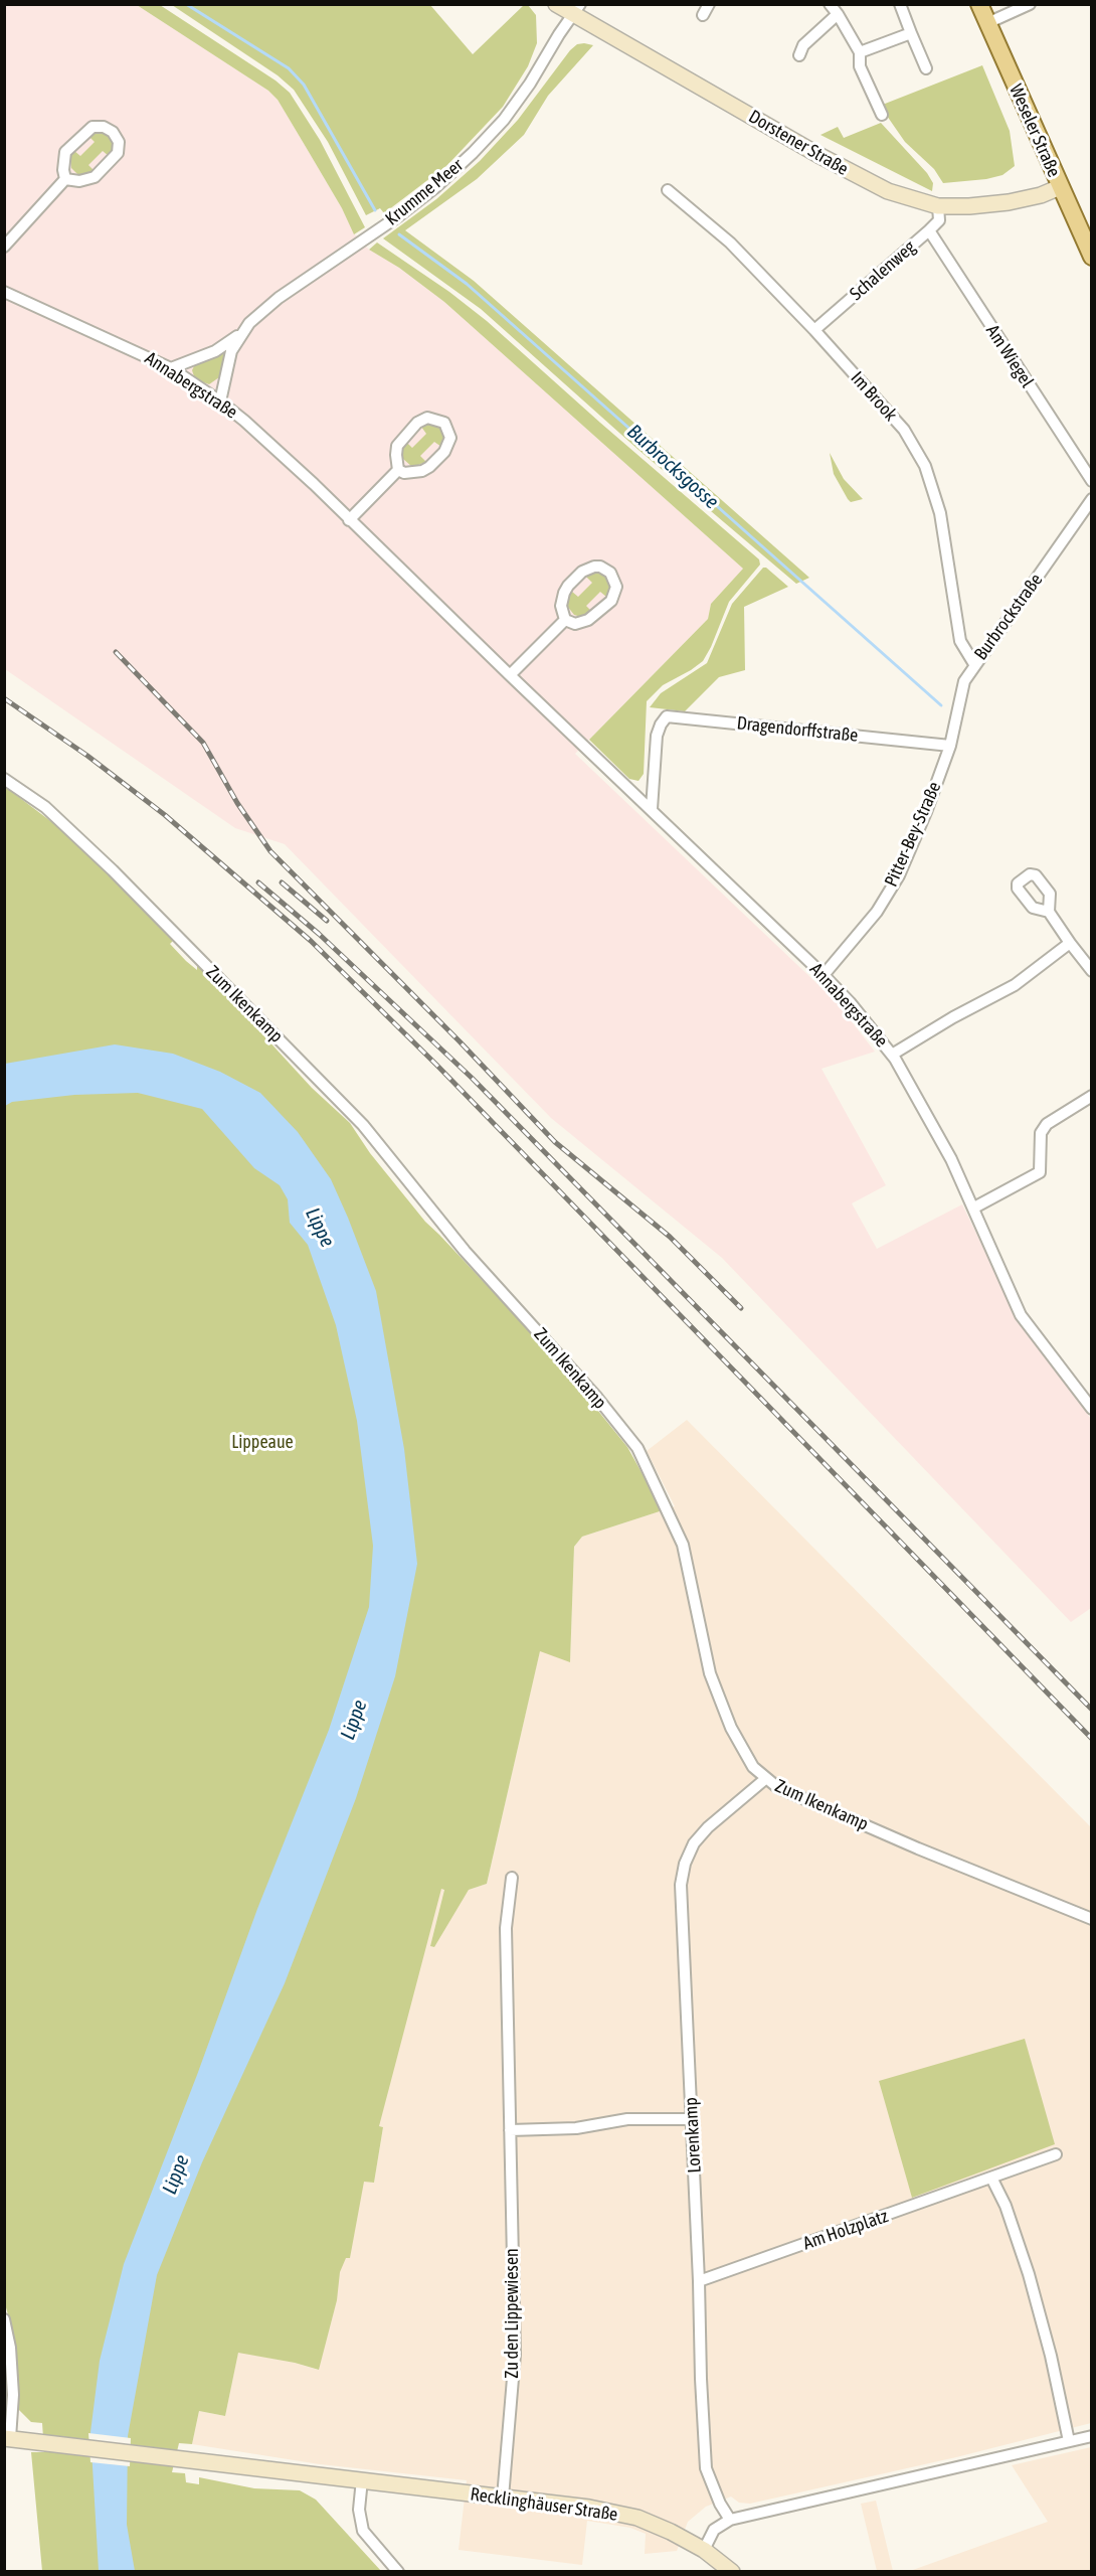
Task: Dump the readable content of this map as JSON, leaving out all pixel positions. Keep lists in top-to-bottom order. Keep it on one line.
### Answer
{"streets":{"main road":["Weseler Straße","Dorstener Straße","Recklinghäuser Straße"],"street":["Krumme Meer","Schalenweg","Am Wiegel","Annabergstraße","Im Brook","Burbrockstraße","Dragendorffstraße","Pitter-Bey-Straße","Zum Ikenkamp","Lorenkamp","Am Holzplatz","Zu den Lippewiesen"]},"crossings":[["Weseler Straße","Dorstener Straße"],["Dorstener Straße","Krumme Meer"],["Dorstener Straße","Schalenweg"],["Krumme Meer","Annabergstraße"],["Schalenweg","Am Wiegel"],["Schalenweg","Im Brook"],["Annabergstraße","Dragendorffstraße"],["Annabergstraße","Pitter-Bey-Straße"],["Im Brook","Burbrockstraße"],["Burbrockstraße","Dragendorffstraße"],["Burbrockstraße","Pitter-Bey-Straße"],["Dragendorffstraße","Pitter-Bey-Straße"],["Zum Ikenkamp","Lorenkamp"],["Lorenkamp","Am Holzplatz"],["Zu den Lippewiesen","Recklinghäuser Straße"]],"water":["Burbrocksgosse","Lippe"],"parks":["Lippeaue"]}
